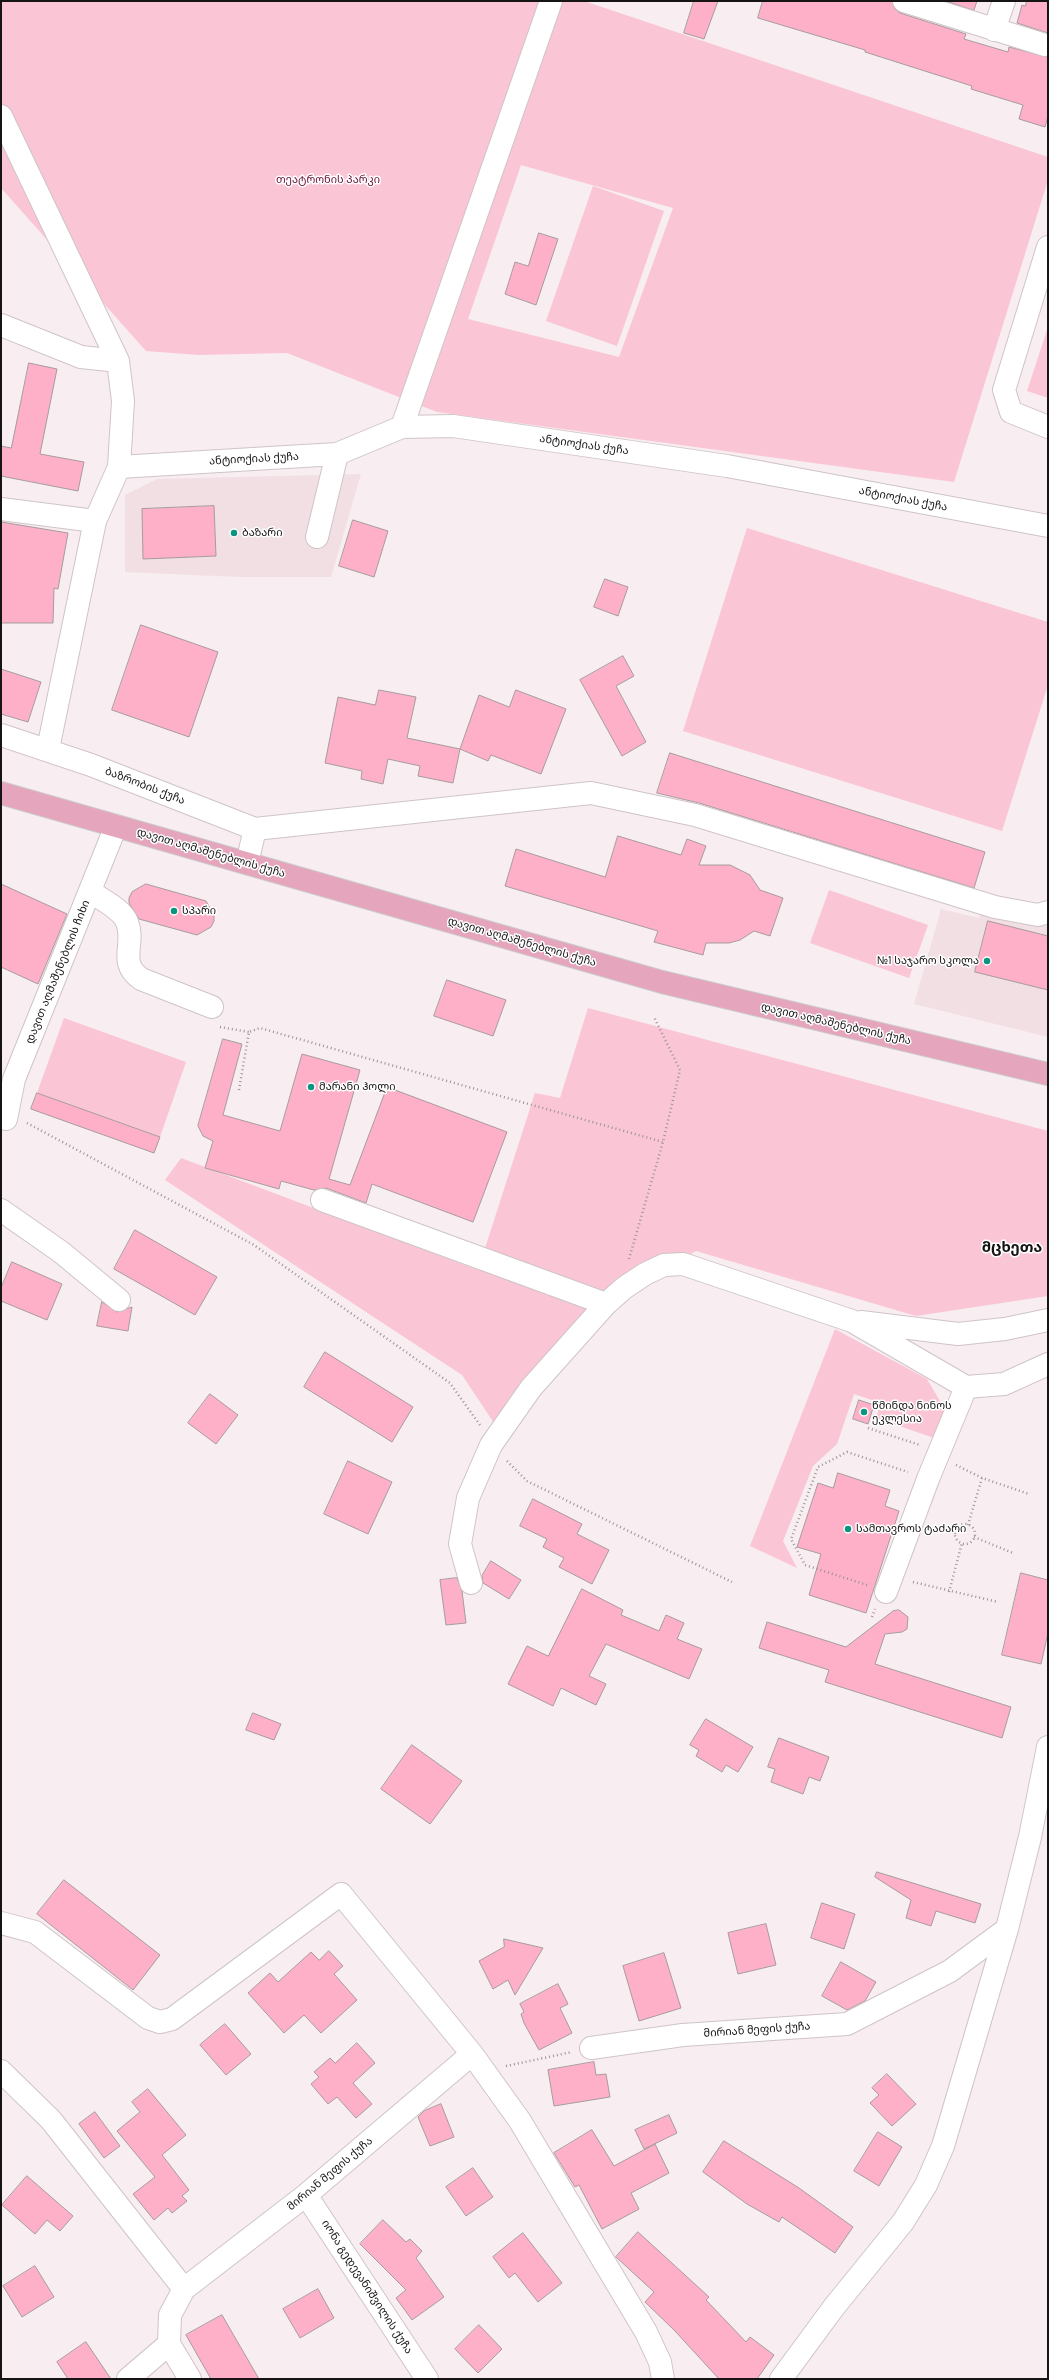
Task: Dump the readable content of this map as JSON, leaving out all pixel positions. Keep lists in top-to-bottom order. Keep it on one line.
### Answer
{"streets":{"main road":["დავით აღმაშენებლის ქუჩა"],"street":["ანტიოქიას ქუჩა","ბაზრობის ქუჩა","დავით აღმაშენებლის ჩიხი","მირიან მეფის ქუჩა","იონა გედევანიშვილის ქუჩა"]},"crossings":[["დავით აღმაშენებლის ქუჩა","დავით აღმაშენებლის ჩიხი"],["მირიან მეფის ქუჩა","იონა გედევანიშვილის ქუჩა"]],"districts":["მცხეთა"],"parks":["თეატრონის პარკი"],"places":["ბაზარი","სპარი","№1 საჯარო სკოლა","მარანი ჰოლი","წმინდა ნინოს ეკლესია","სამთავროს ტაძარი"]}
